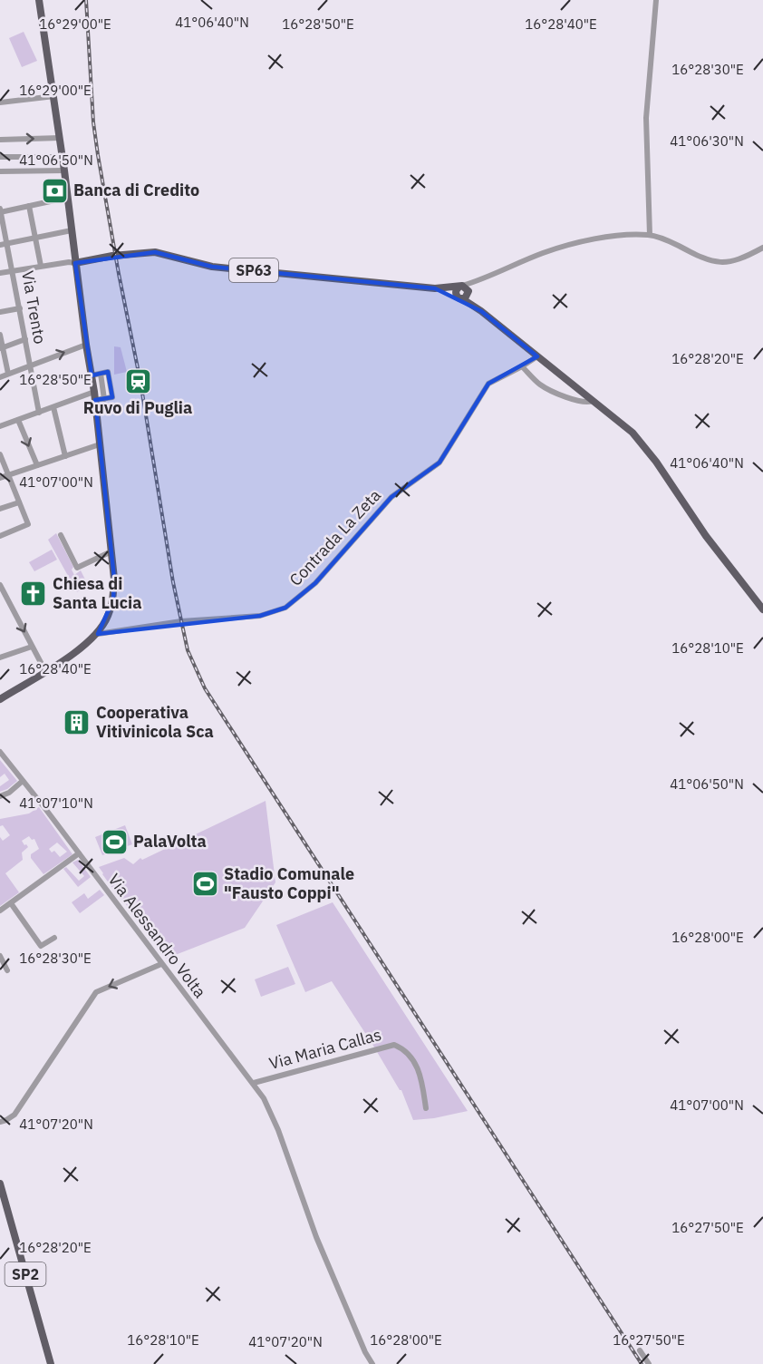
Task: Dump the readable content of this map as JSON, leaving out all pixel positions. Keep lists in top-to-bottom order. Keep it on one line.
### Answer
{"streets":{"main road":["SP63","SP2"],"street":["Via Trento","Contrada La Zeta","Via Alessandro Volta","Via Maria Callas"]},"crossings":[["SP63","Contrada La Zeta"],["Via Alessandro Volta","Via Maria Callas"]],"places":{"bank":["Banca di Credito"],"station":["Ruvo di Puglia"],"church":["Chiesa di Santa Lucia"],"building":["Cooperativa Vitivinicola Sca"],"sports":["PalaVolta","Stadio Comunale \"Fausto Coppi\""]},"coordinates":["41°06'40\"N","16°29'00\"E","16°28'50\"E","16°28'40\"E","16°28'30\"E","41°06'30\"N","41°06'50\"N","16°28'20\"E","41°07'00\"N","16°28'10\"E","41°07'10\"N","16°28'00\"E","41°07'20\"N","16°27'50\"E"]}
